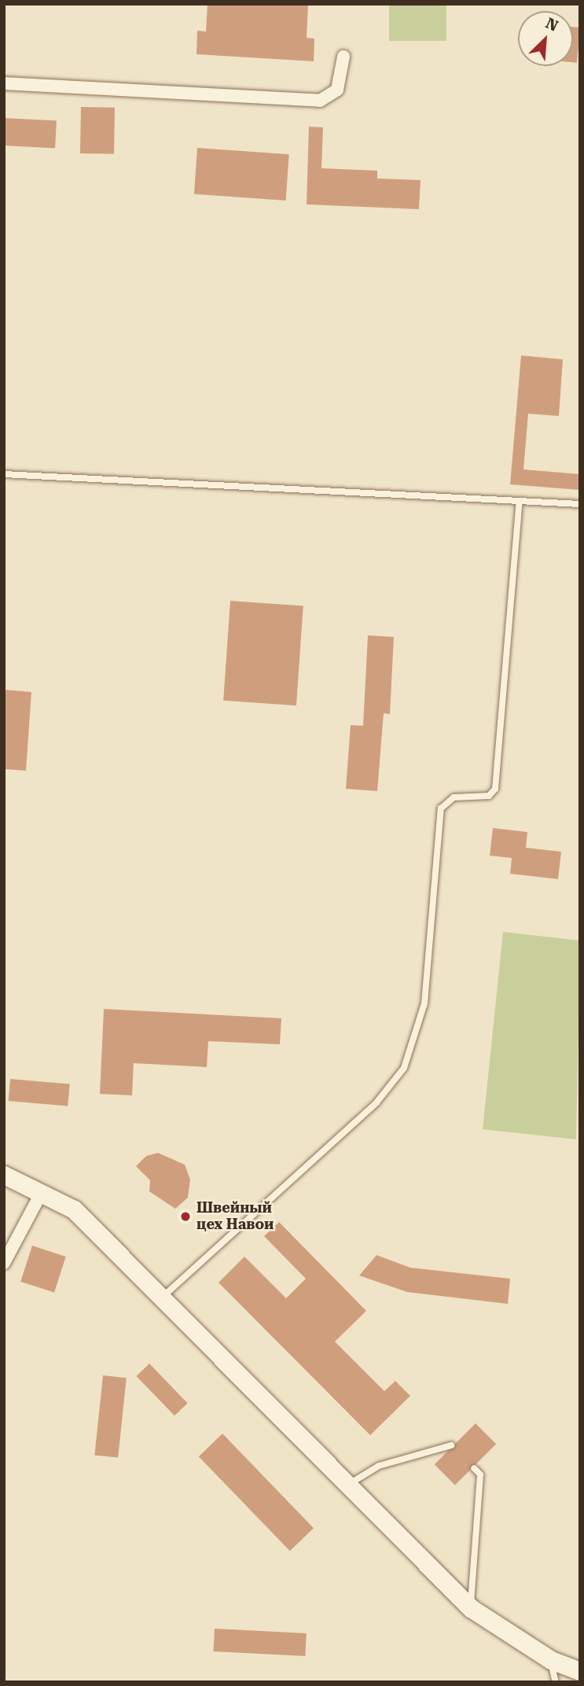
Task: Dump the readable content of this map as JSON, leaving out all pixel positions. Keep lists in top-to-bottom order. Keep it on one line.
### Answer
{"places":["Швейный цех Навои"],"north":"top right"}
